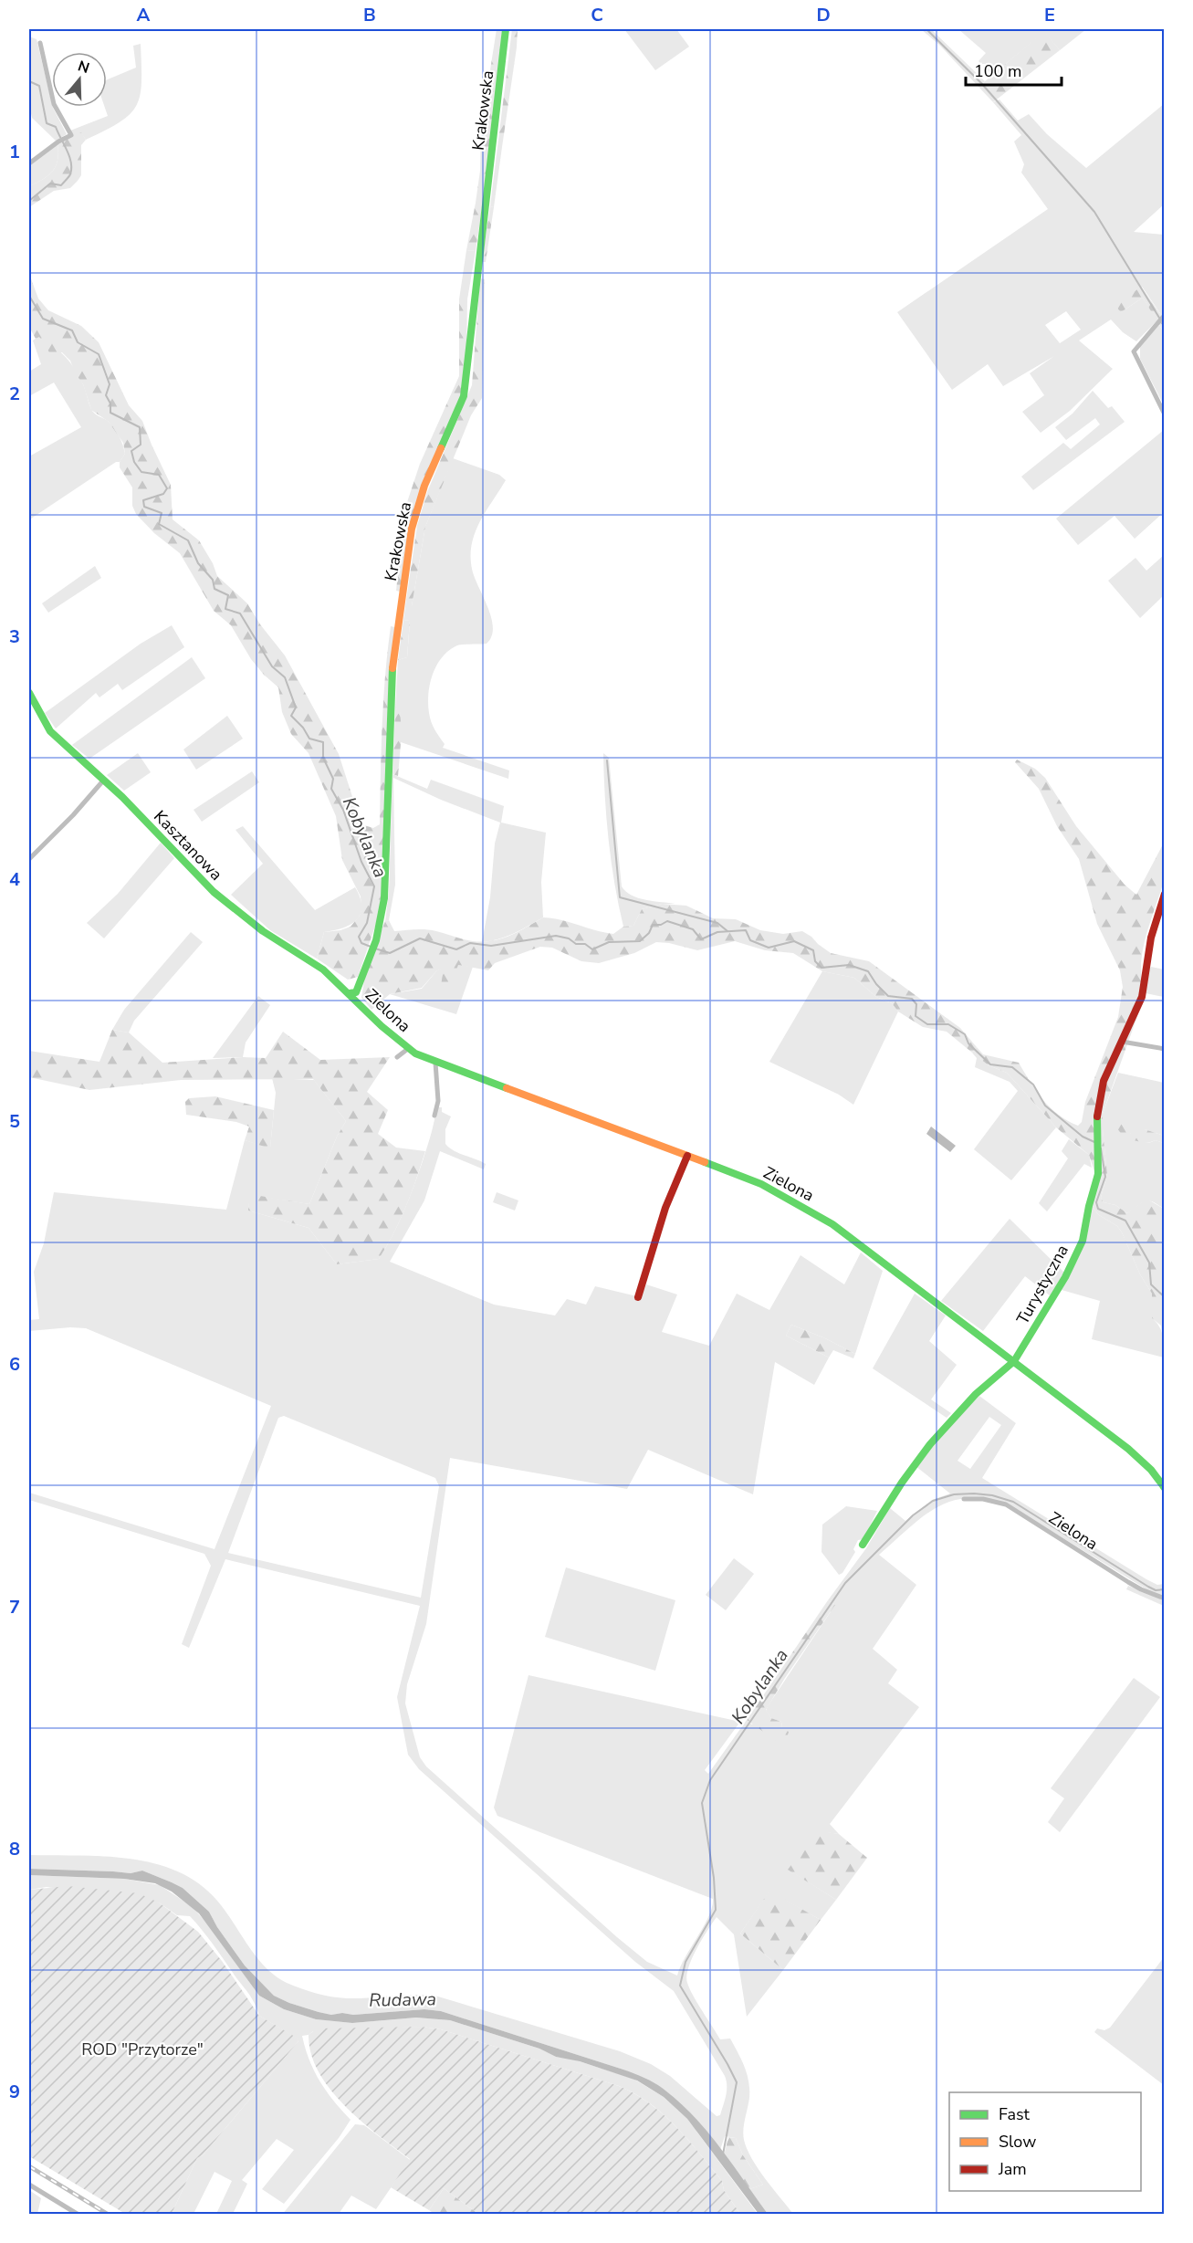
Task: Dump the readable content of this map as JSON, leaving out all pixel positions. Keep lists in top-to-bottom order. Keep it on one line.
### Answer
{"streets":{"street":["Krakowska","Kasztanowa","Zielona","Turystyczna"]},"crossings":[["Krakowska","Kasztanowa"],["Krakowska","Zielona"],["Kasztanowa","Zielona"],["Zielona","Turystyczna"]],"water":["Kobylanka","Rudawa"],"parks":["ROD \"Przytorze\""],"legend":["Fast","Slow","Jam"],"scale_bar":"100 m","north":"top","grid":{"columns":["A","B","C","D","E"],"rows":["1","2","3","4","5","6","7","8","9"]}}
